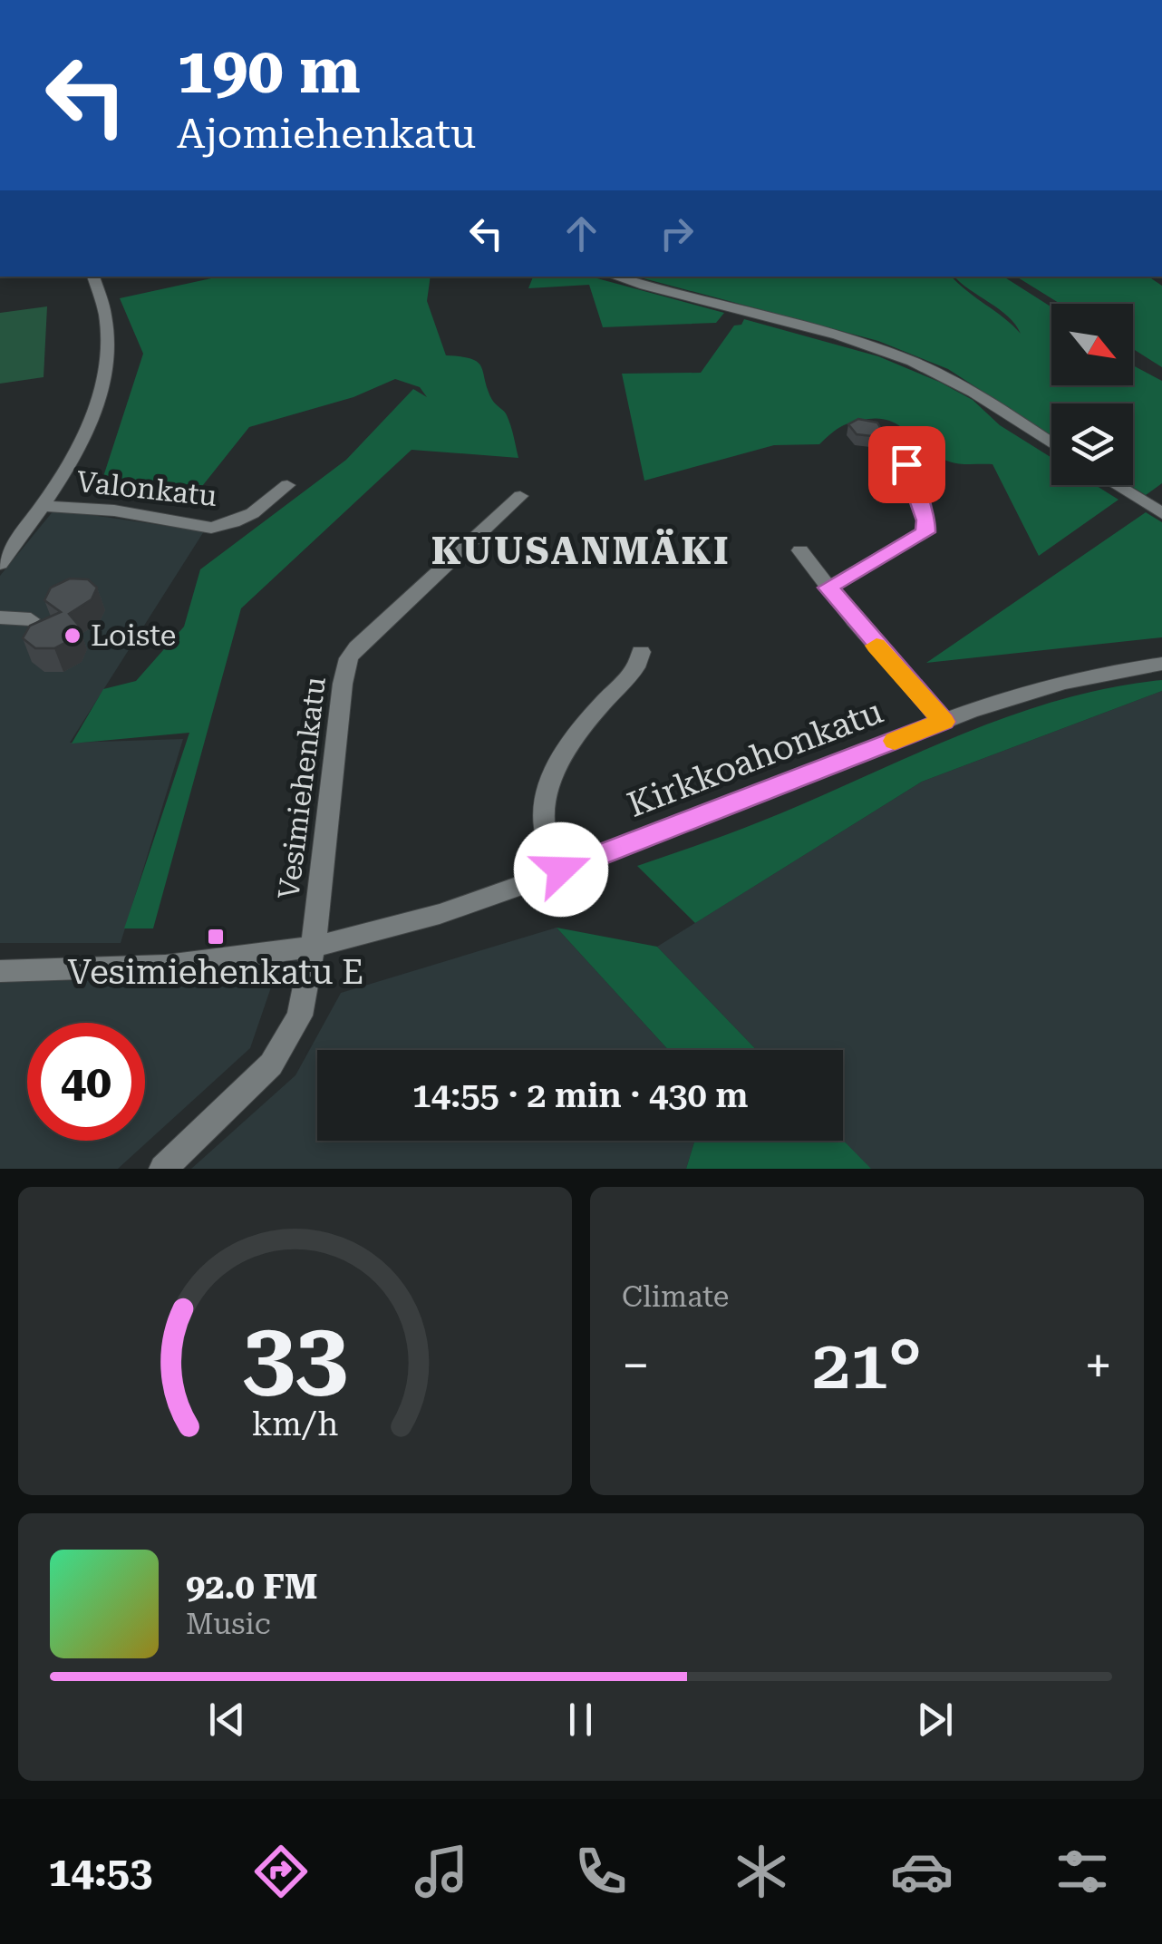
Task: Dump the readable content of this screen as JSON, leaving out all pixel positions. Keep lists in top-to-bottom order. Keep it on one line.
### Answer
{"streets":{"street":["Valonkatu","Kirkkoahonkatu","Vesimiehenkatu"]},"crossings":[["Kirkkoahonkatu","Vesimiehenkatu"]],"districts":["KUUSANMÄKI"],"places":{"other":["Loiste"],"transit":["Vesimiehenkatu E"]},"north":"bottom right","page":{"turn":["190 m","Ajomiehenkatu"],"limit":"40","trip":"14:55 · 2 min · 430 m","tile":"Climate","heat":["−","21°","+"],"song":["92.0 FM","Music"],"tabs":"14:53","gauge":["33","km/h"]}}
